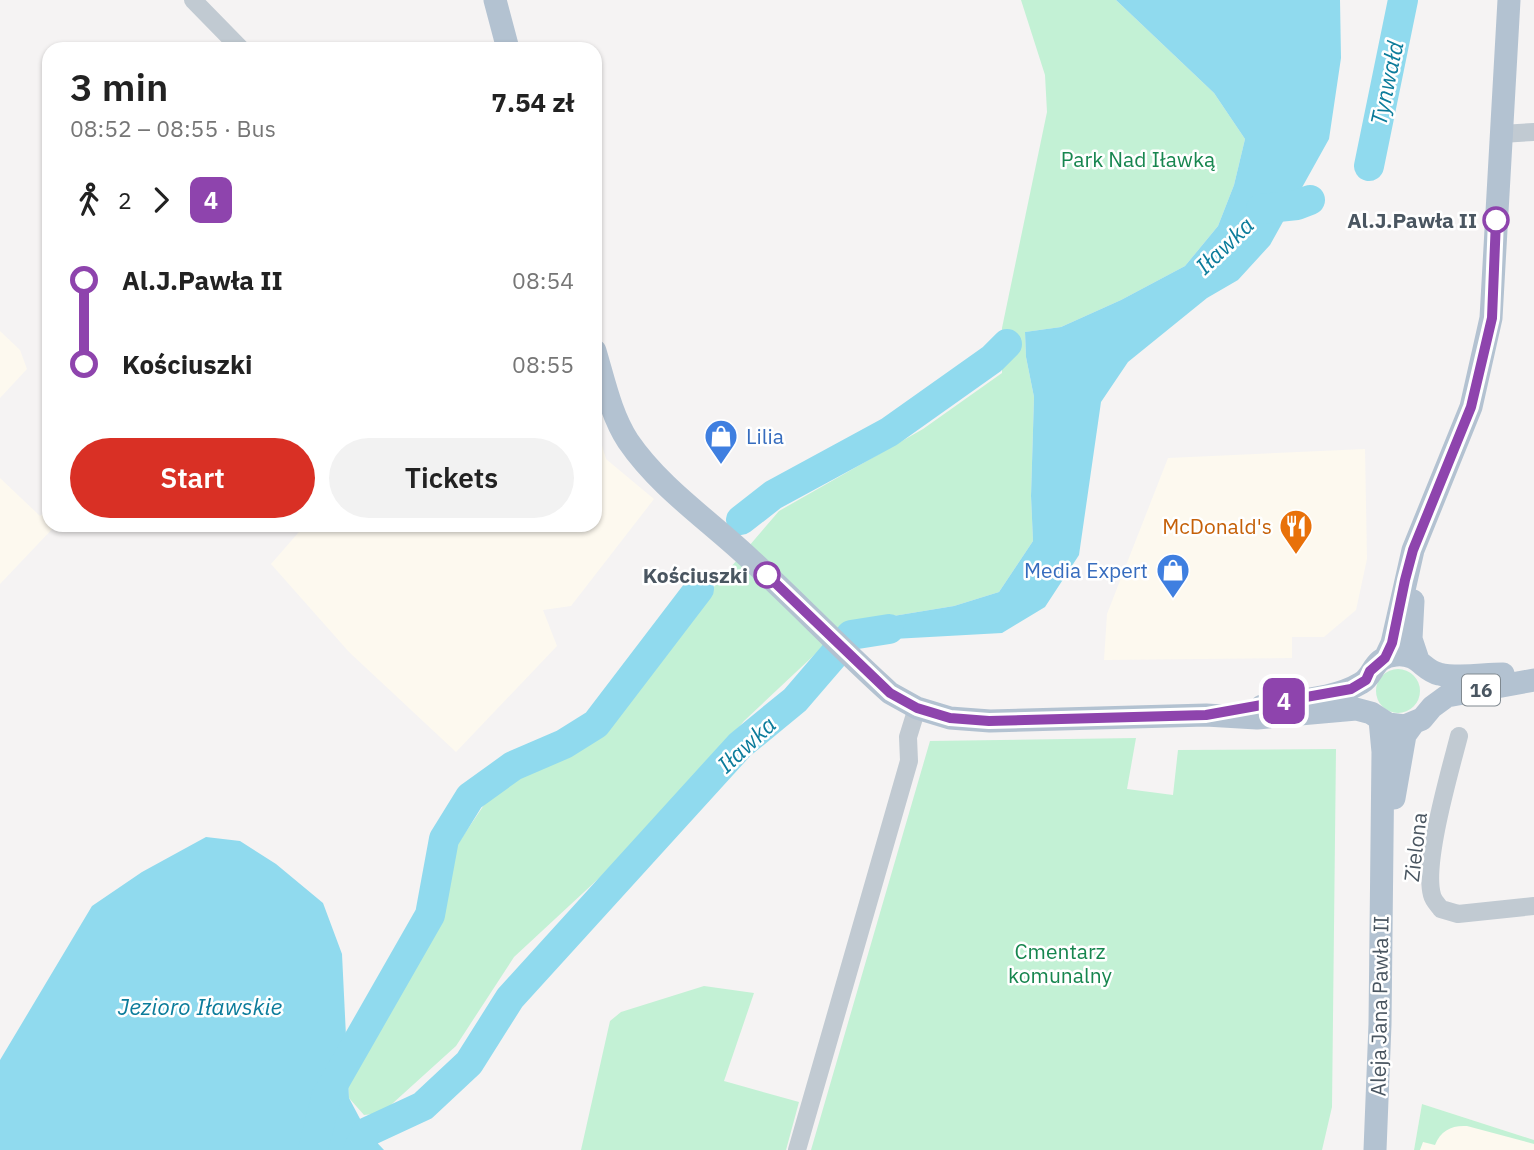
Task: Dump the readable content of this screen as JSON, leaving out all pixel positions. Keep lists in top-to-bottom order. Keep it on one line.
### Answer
{"streets":{"main road":["16","Aleja Jana Pawła II"],"street":["Zielona"]},"crossings":[["16","Aleja Jana Pawła II"]],"water":["Tynwałd","Iławka","Jezioro Iławskie"],"parks":["Park Nad Iławką","Cmentarz komunalny"],"places":{"other":["Al.J.Pawła II","Kościuszki"],"shop":["Lilia","Media Expert"],"restaurant":["McDonald's"]},"lines":["bus line 4"],"page":{"on_map":"4","heading":["3 min","08:52 – 08:55 · Bus","7.54 zł"],"legs":["2","4"],"list":[{"name":"Al.J.Pawła II","value":"08:54"},{"name":"Kościuszki","value":"08:55"}],"buttons":["Start","Tickets"]}}
